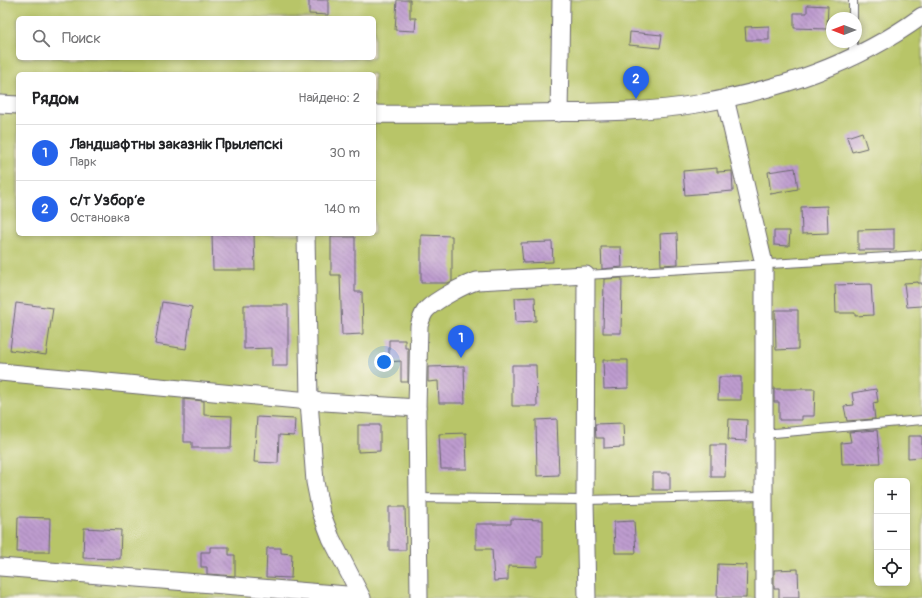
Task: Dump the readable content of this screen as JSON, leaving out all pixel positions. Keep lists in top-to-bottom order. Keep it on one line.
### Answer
{"north":"left","page":{"search":"Поиск","pins":["2","1"],"heading":["Рядом","Найдено: 2"],"list":[{"mark":"1","name":"Ландшафтны заказнік Прылепскі","note":"Парк","value":"30 m"},{"mark":"2","name":"с/т Узборʼе","note":"Остановка","value":"140 m"}],"map_buttons":["+","−"]}}
